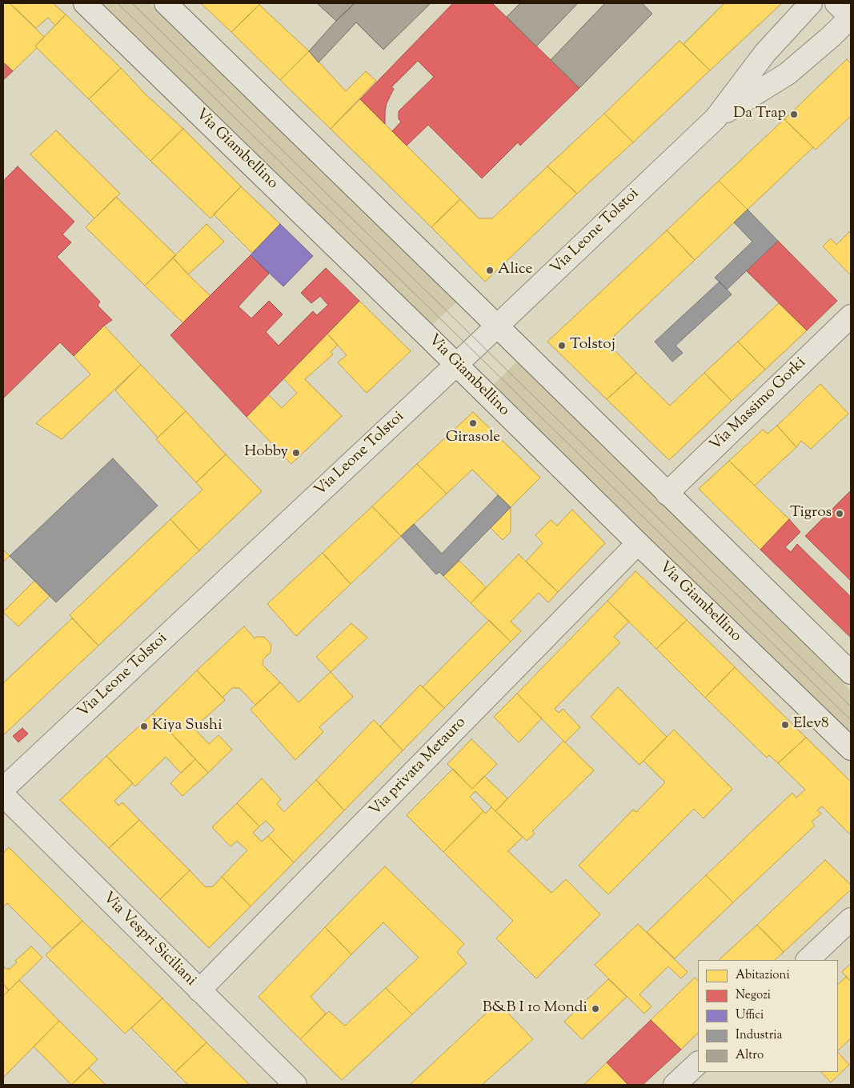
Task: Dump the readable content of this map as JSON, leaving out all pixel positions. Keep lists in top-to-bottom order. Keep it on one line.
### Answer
{"streets":{"street":["Via Giambellino","Via Leone Tolstoi","Via Massimo Gorki","Via privata Metauro","Via Vespri Siciliani"]},"crossings":[["Via Giambellino","Via Leone Tolstoi"],["Via Giambellino","Via privata Metauro"],["Via privata Metauro","Via Vespri Siciliani"]],"places":["Da Trap","Alice","Tolstoj","Girasole","Hobby","Tigros","Elev8","Kiya Sushi","B&B I 10 Mondi"],"legend":["Abitazioni","Negozi","Uffici","Industria","Altro"]}
